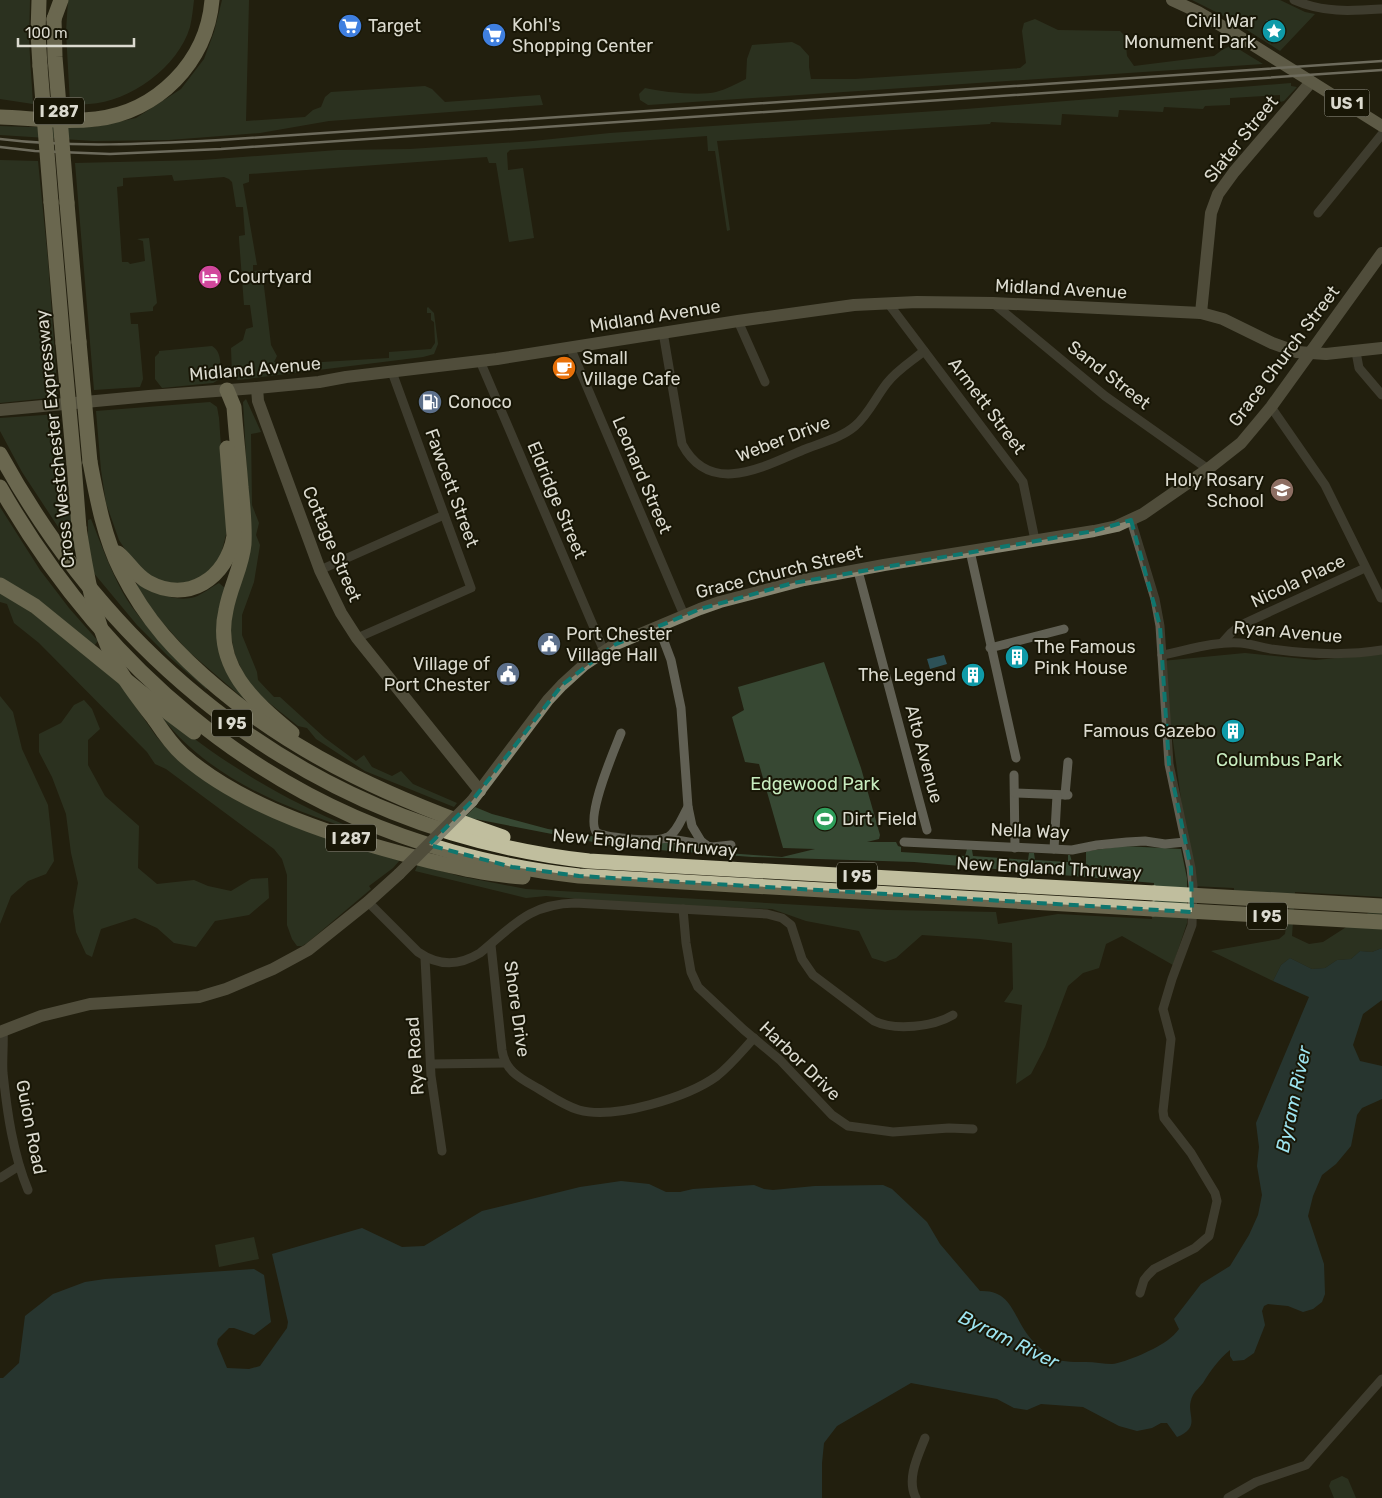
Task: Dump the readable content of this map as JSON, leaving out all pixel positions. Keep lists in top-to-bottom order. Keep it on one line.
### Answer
{"streets":{"highway":["I 287","Cross Westchester Expressway","I 95","New England Thruway"],"main road":["US 1"],"street":["Slater Street","Midland Avenue","Grace Church Street","Sand Street","Armett Street","Weber Drive","Leonard Street","Fawcett Street","Eldridge Street","Cottage Street","Nicola Place","Ryan Avenue","Alto Avenue","Nella Way","Shore Drive","Rye Road","Harbor Drive","Guion Road"]},"crossings":[["US 1","Slater Street"],["Slater Street","Midland Avenue"],["Midland Avenue","Grace Church Street"],["Midland Avenue","Sand Street"],["Midland Avenue","Armett Street"],["Midland Avenue","Weber Drive"],["Midland Avenue","Leonard Street"],["Midland Avenue","Fawcett Street"],["Midland Avenue","Eldridge Street"],["Midland Avenue","Cottage Street"],["Grace Church Street","Sand Street"],["Grace Church Street","Armett Street"],["Grace Church Street","Leonard Street"],["Grace Church Street","Eldridge Street"],["Grace Church Street","Cottage Street"],["Grace Church Street","Alto Avenue"],["Grace Church Street","Guion Road"],["Armett Street","Weber Drive"],["Cross Westchester Expressway","New England Thruway"],["Fawcett Street","Cottage Street"],["Nicola Place","Ryan Avenue"],["Shore Drive","Harbor Drive"]],"water":["Byram River"],"parks":["Columbus Park","Edgewood Park"],"places":{"supermarket":["Target","Kohl's Shopping Center"],"place":["Civil War Monument Park"],"hotel":["Courtyard"],"cafe":["Small Village Cafe"],"fuel station":["Conoco"],"school or university":["Holy Rosary School"],"public building":["Port Chester Village Hall","Village of Port Chester"],"building":["The Famous Pink House","The Legend","Famous Gazebo"],"sports":["Dirt Field"]},"scale_bar":"100 m"}
